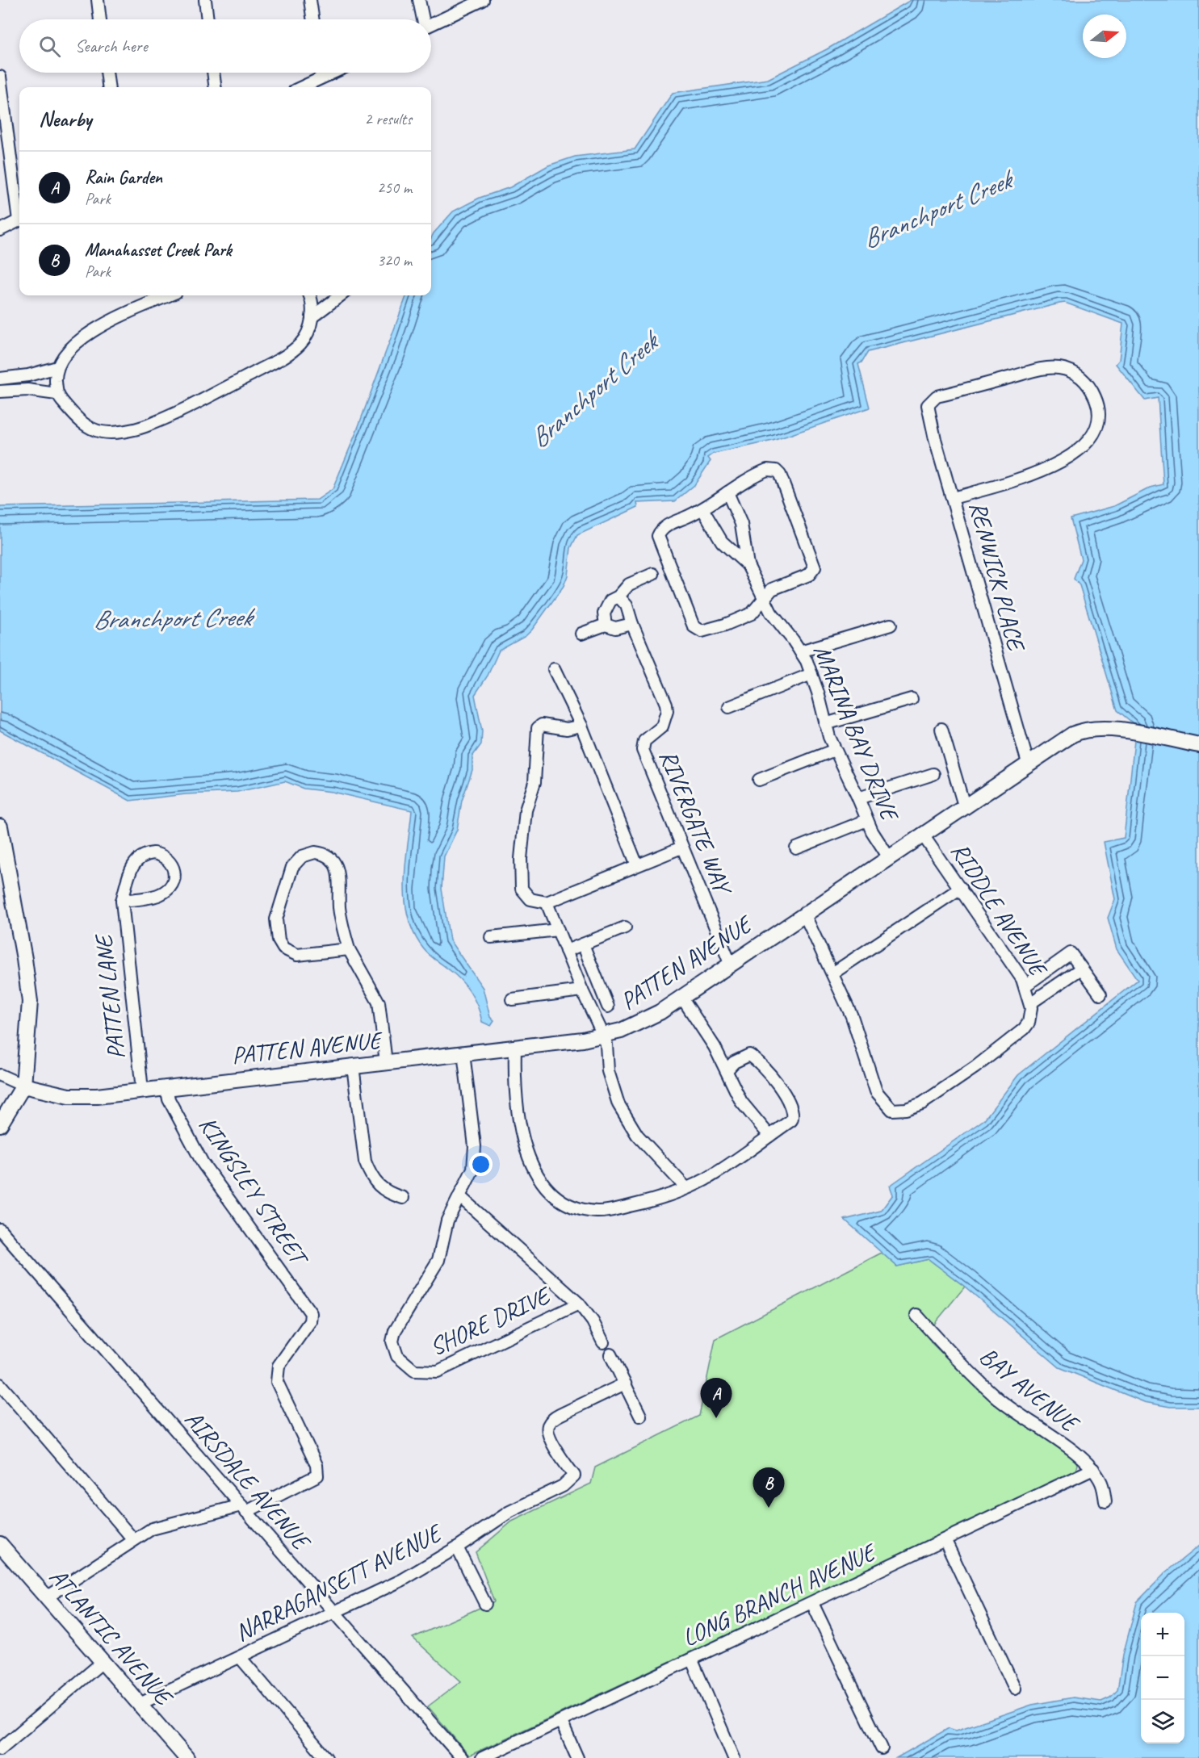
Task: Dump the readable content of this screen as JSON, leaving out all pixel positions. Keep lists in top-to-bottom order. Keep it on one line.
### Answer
{"streets":{"street":["RENWICK PLACE","MARINA BAY DRIVE","RIVERGATE WAY","RIDDLE AVENUE","PATTEN AVENUE","PATTEN LANE","KINGSLEY STREET","SHORE DRIVE","BAY AVENUE","AIRSDALE AVENUE","NARRAGANSETT AVENUE","LONG BRANCH AVENUE","ATLANTIC AVENUE"]},"crossings":[["RENWICK PLACE","PATTEN AVENUE"],["MARINA BAY DRIVE","PATTEN AVENUE"],["RIVERGATE WAY","PATTEN AVENUE"],["RIDDLE AVENUE","PATTEN AVENUE"],["PATTEN AVENUE","PATTEN LANE"],["PATTEN AVENUE","KINGSLEY STREET"],["PATTEN AVENUE","SHORE DRIVE"],["KINGSLEY STREET","AIRSDALE AVENUE"],["BAY AVENUE","LONG BRANCH AVENUE"],["AIRSDALE AVENUE","NARRAGANSETT AVENUE"],["NARRAGANSETT AVENUE","ATLANTIC AVENUE"]],"water":["Branchport Creek"],"north":"right","page":{"search":"Search here","heading":["Nearby","2 results"],"list":[{"mark":"A","name":"Rain Garden","note":"Park","value":"250 m"},{"mark":"B","name":"Manahasset Creek Park","note":"Park","value":"320 m"}],"pins":["A","B"],"map_buttons":["+","−"]}}
